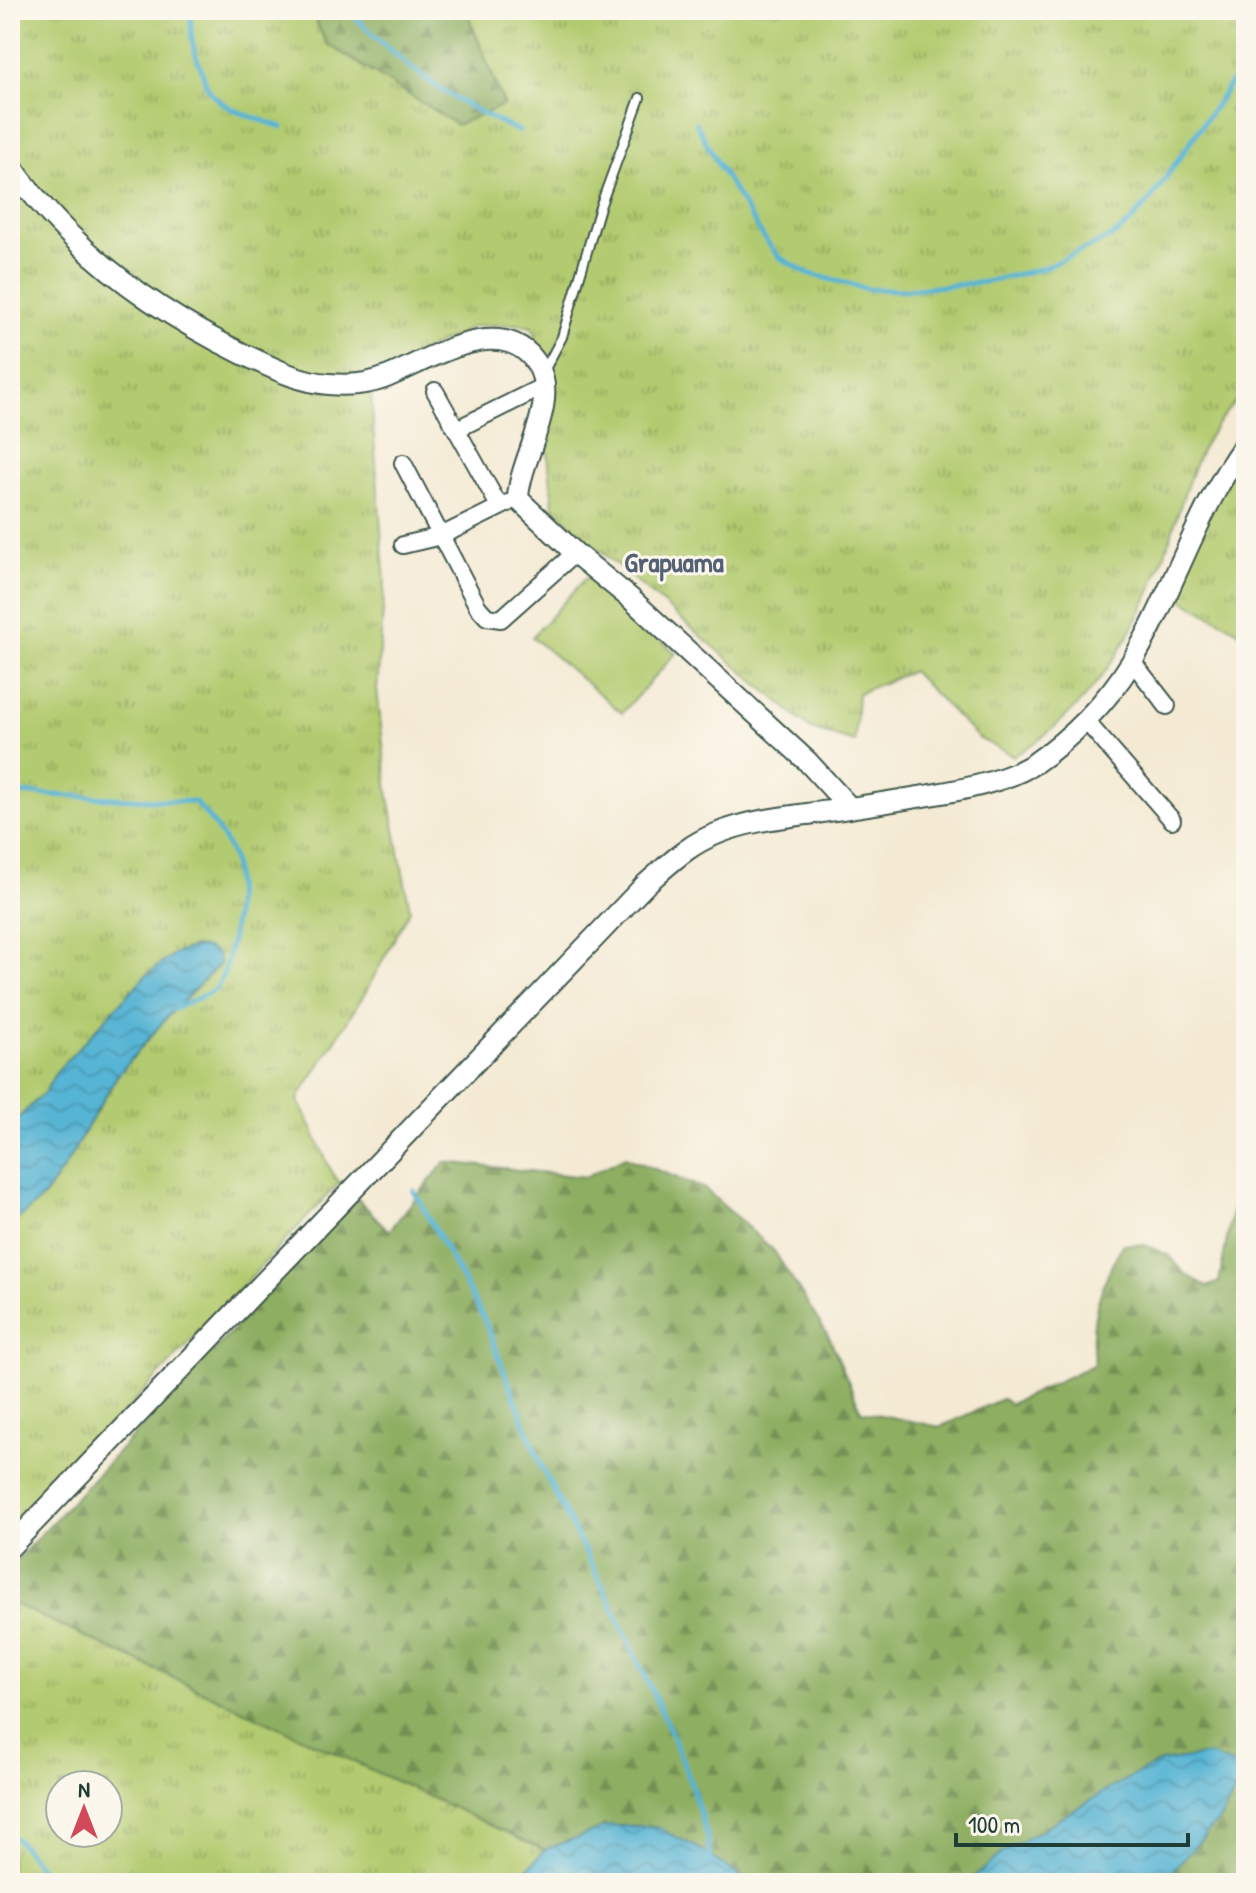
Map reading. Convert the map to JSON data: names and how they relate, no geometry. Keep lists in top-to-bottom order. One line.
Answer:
{"districts":["Grapuama"],"scale_bar":"100 m","north":"top"}
